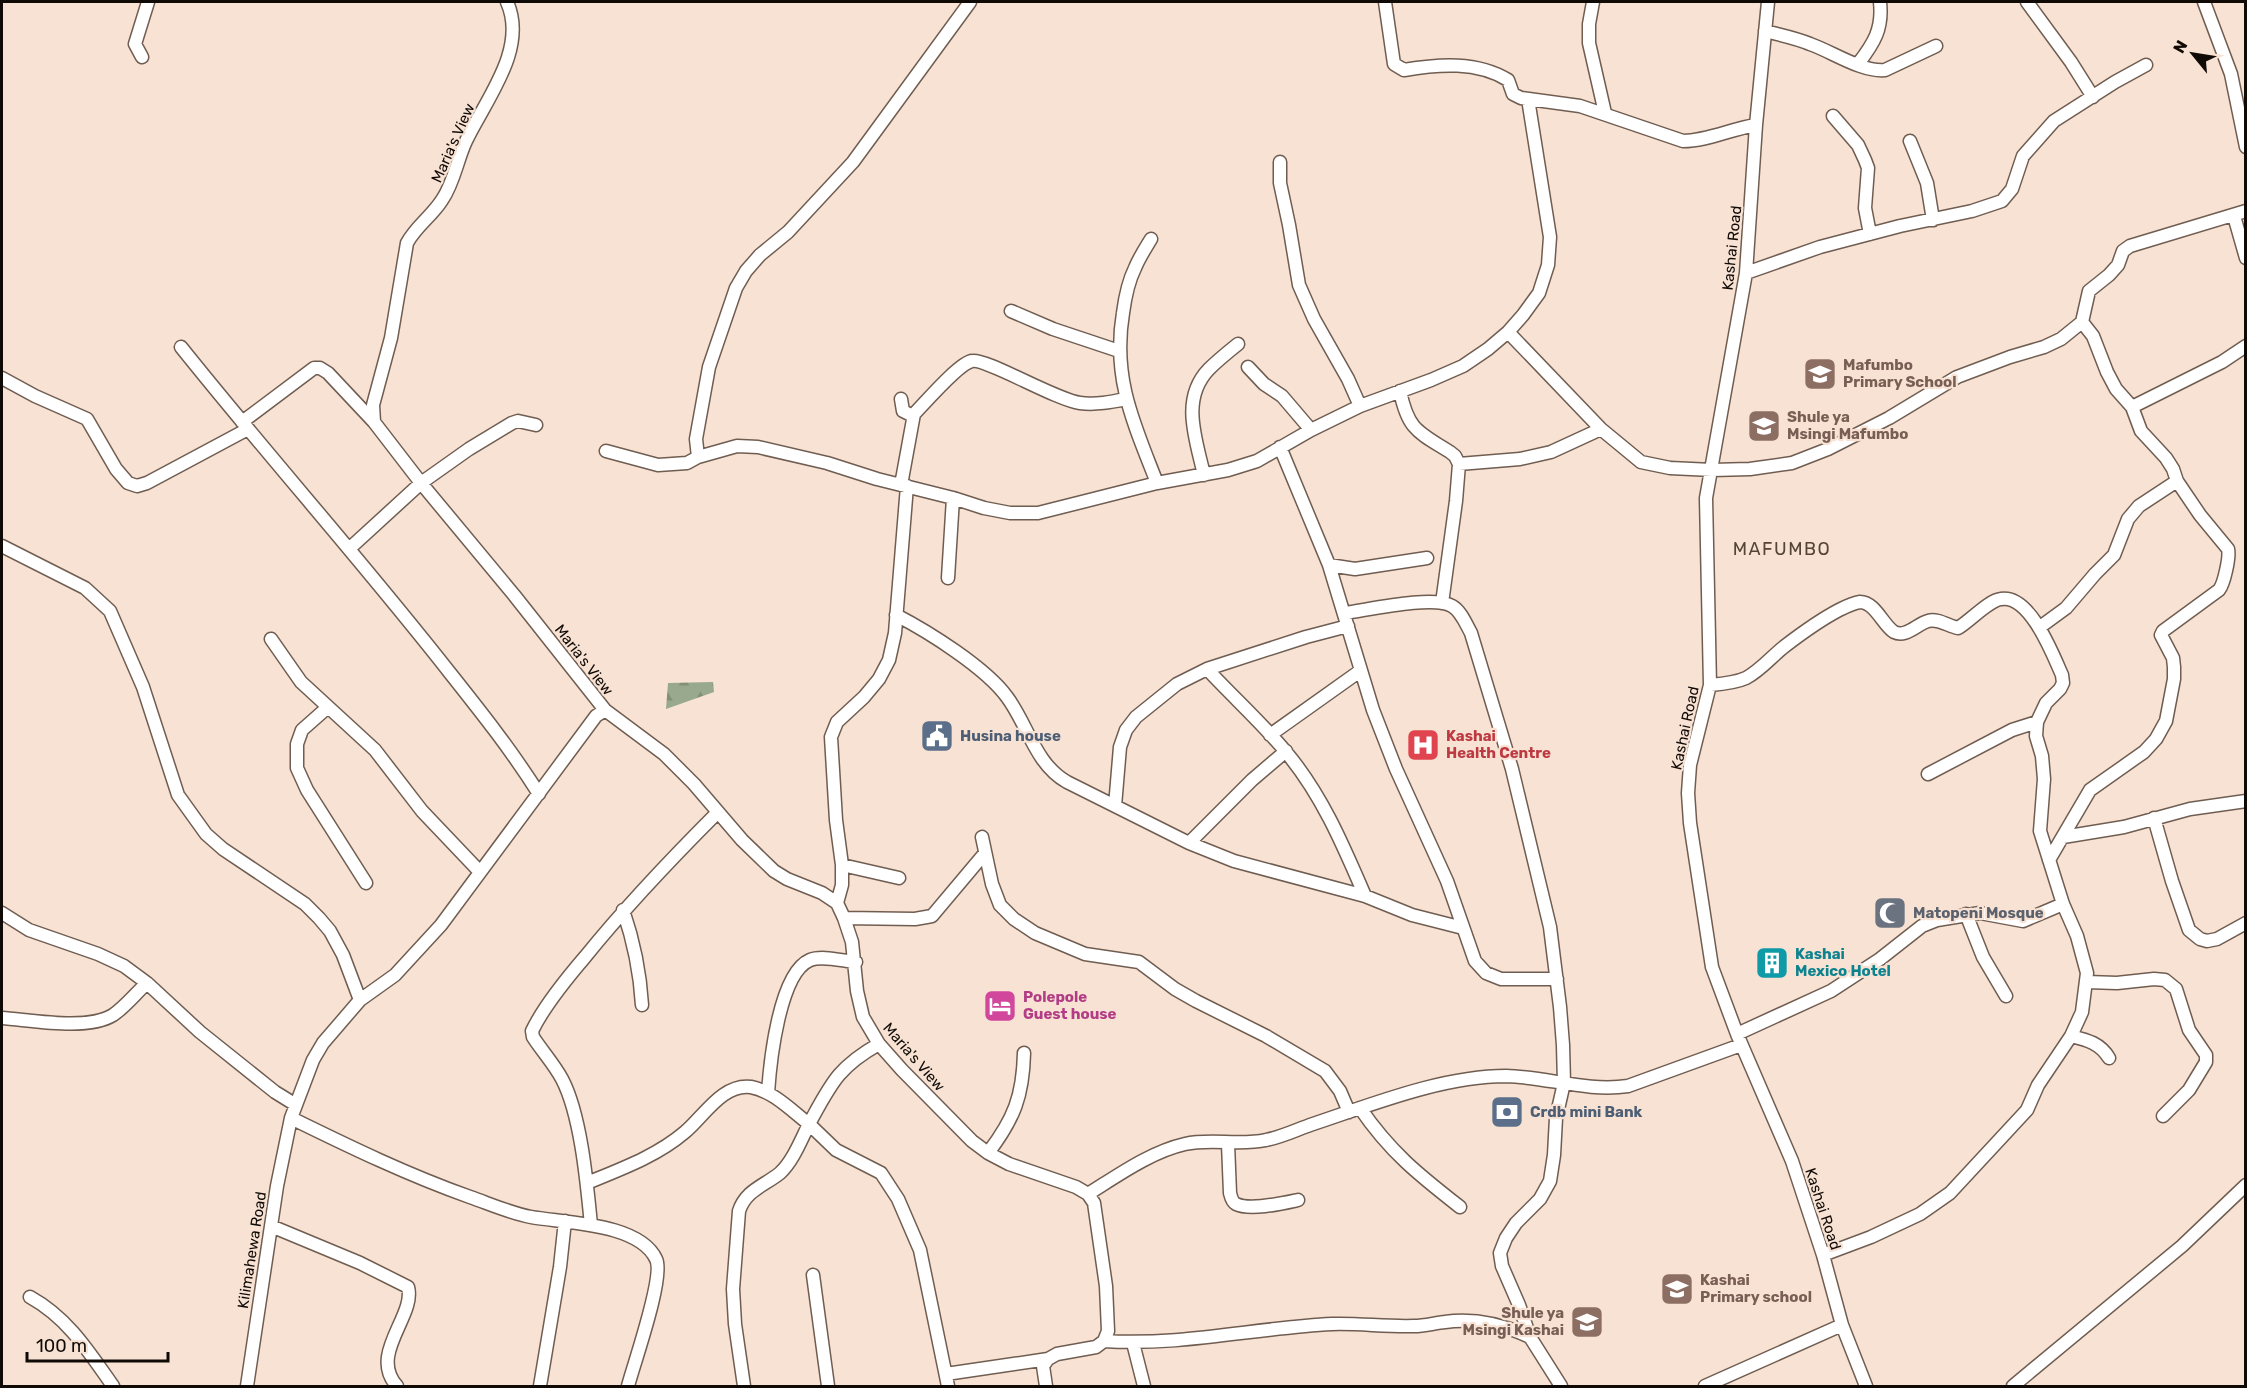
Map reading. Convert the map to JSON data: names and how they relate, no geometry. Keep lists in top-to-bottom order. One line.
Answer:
{"streets":{"street":["Maria's View","Kashai Road","Kilimahewa Road"]},"crossings":[["Maria's View","Kilimahewa Road"]],"districts":["MAFUMBO"],"places":{"school or university":["Mafumbo Primary School","Shule ya Msingi Mafumbo","Kashai Primary school","Shule ya Msingi Kashai"],"public building":["Husina house"],"hospital":["Kashai Health Centre"],"mosque":["Matopeni Mosque"],"building":["Kashai Mexico Hotel"],"hotel":["Polepole Guest house"],"bank":["Crdb mini Bank"]},"scale_bar":"100 m","north":"top left"}
